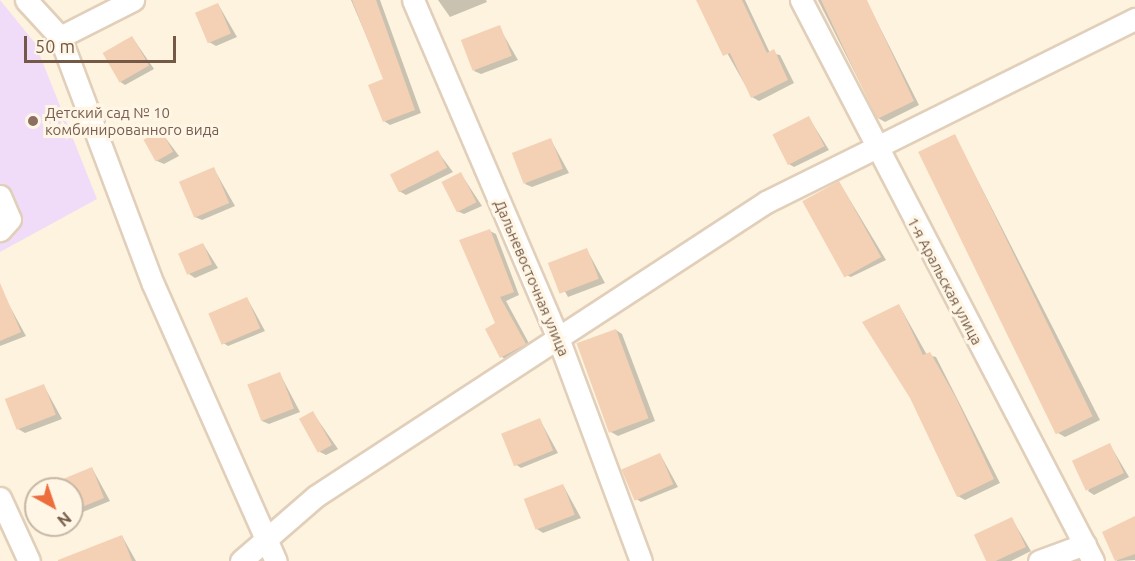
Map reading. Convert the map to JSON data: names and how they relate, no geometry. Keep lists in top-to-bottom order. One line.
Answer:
{"streets":{"street":["Дальневосточная улица","1-я Аральская улица"]},"places":["Детский сад № 10 комбинированного вида"],"scale_bar":"50 m","north":"bottom right"}
